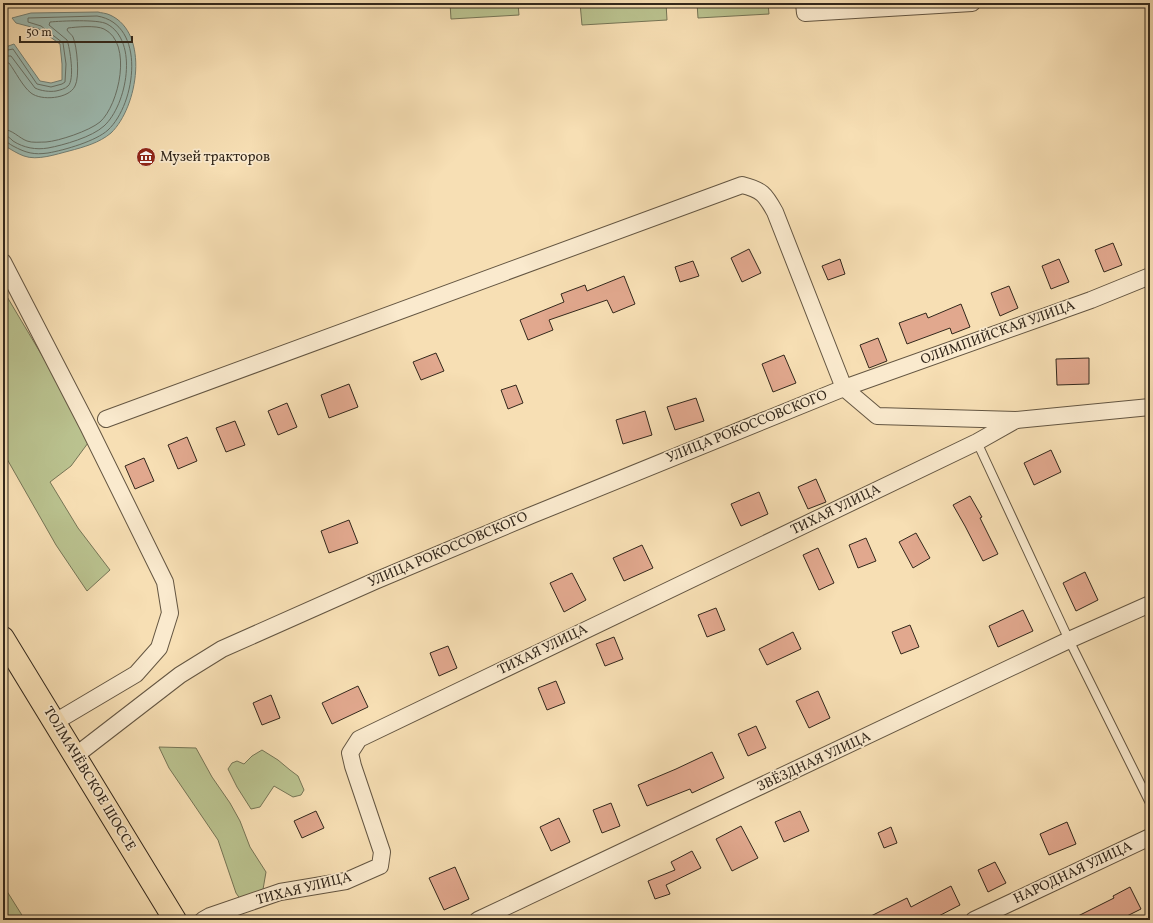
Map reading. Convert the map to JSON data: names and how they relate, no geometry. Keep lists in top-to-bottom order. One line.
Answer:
{"streets":{"main road":["ТОЛМАЧЁВСКОЕ ШОССЕ"],"street":["ОЛИМПИЙСКАЯ УЛИЦА","УЛИЦА РОКОССОВСКОГО","ТИХАЯ УЛИЦА","ЗВЁЗДНАЯ УЛИЦА","НАРОДНАЯ УЛИЦА"]},"crossings":[["ОЛИМПИЙСКАЯ УЛИЦА","УЛИЦА РОКОССОВСКОГО"],["УЛИЦА РОКОССОВСКОГО","ТОЛМАЧЁВСКОЕ ШОССЕ"]],"places":{"museum":["Музей тракторов"]},"scale_bar":"50 m"}
